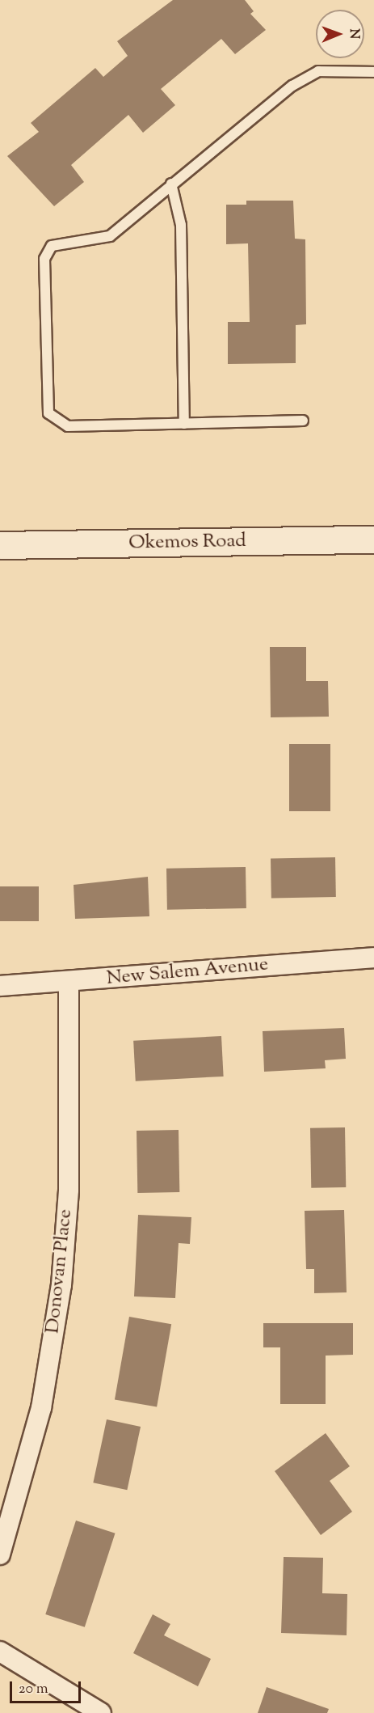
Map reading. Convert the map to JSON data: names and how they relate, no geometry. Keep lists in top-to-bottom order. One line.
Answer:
{"streets":{"main road":["Okemos Road"],"street":["New Salem Avenue","Donovan Place"]},"crossings":[["New Salem Avenue","Donovan Place"]],"scale_bar":"20 m","north":"right"}
